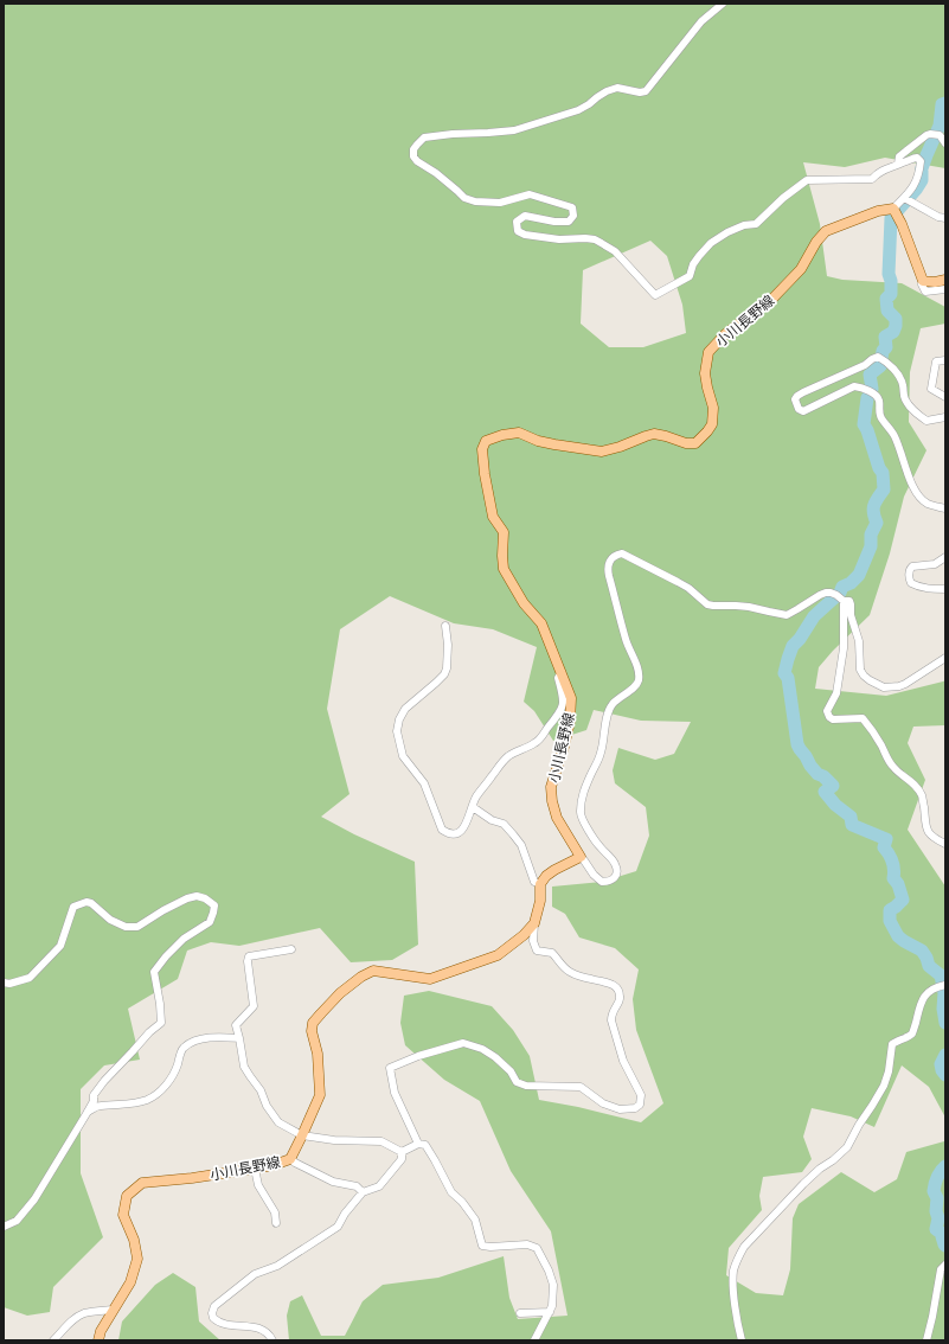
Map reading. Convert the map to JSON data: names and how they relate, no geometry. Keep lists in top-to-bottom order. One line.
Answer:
{"streets":{"main road":["小川長野線"]}}
